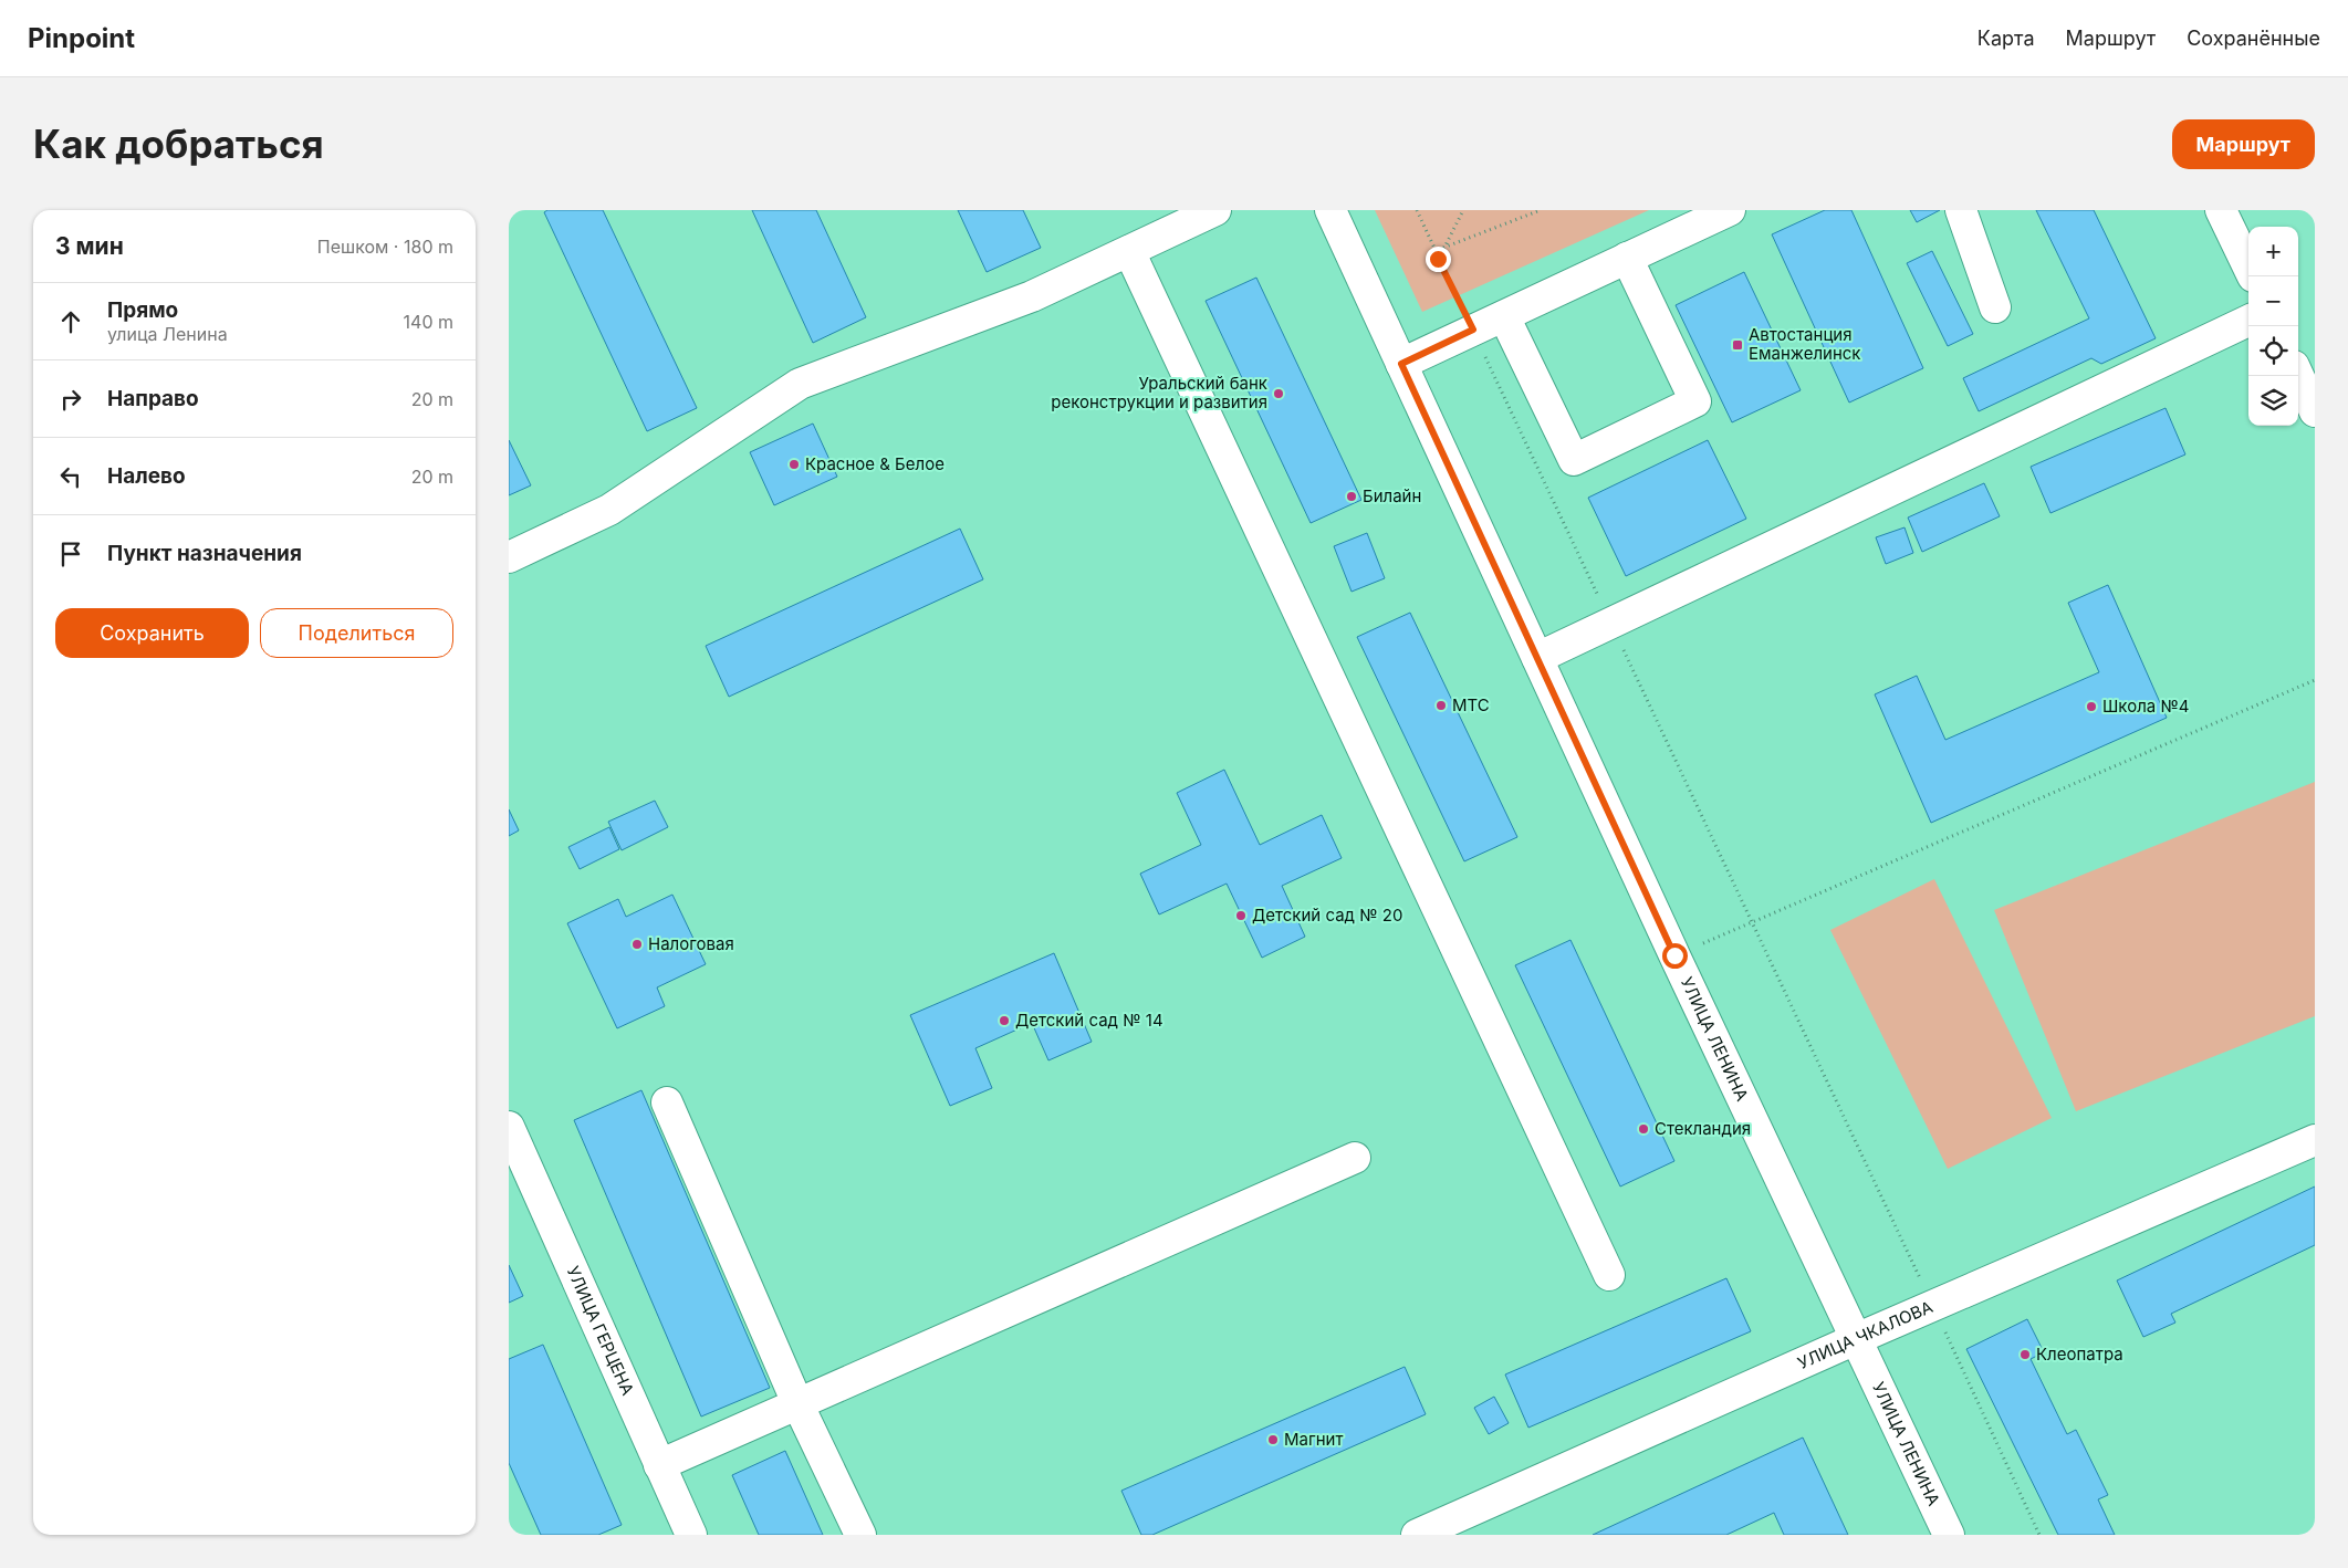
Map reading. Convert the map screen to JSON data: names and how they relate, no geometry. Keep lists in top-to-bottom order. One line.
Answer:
{"streets":{"street":["УЛИЦА ЛЕНИНА","УЛИЦА ГЕРЦЕНА","УЛИЦА ЧКАЛОВА"]},"crossings":[["УЛИЦА ЛЕНИНА","УЛИЦА ЧКАЛОВА"]],"places":{"transit":["Автостанция Еманжелинск"],"other":["Уральский банк реконструкции и развития","Красное & Белое","Билайн","МТС","Школа №4","Детский сад № 20","Налоговая","Детский сад № 14","Стекландия","Клеопатра","Магнит"]},"page":{"header":"Pinpoint","nav":["Карта","Маршрут","Сохранённые"],"buttons":["Маршрут",["Сохранить","Поделиться"]],"title":"Как добраться","heading":["3 мин","Пешком · 180 m"],"map_buttons":["+","−"],"list":[["Прямо","улица Ленина","140 m"],["Направо","20 m"],["Налево","20 m"],"Пункт назначения"]}}
